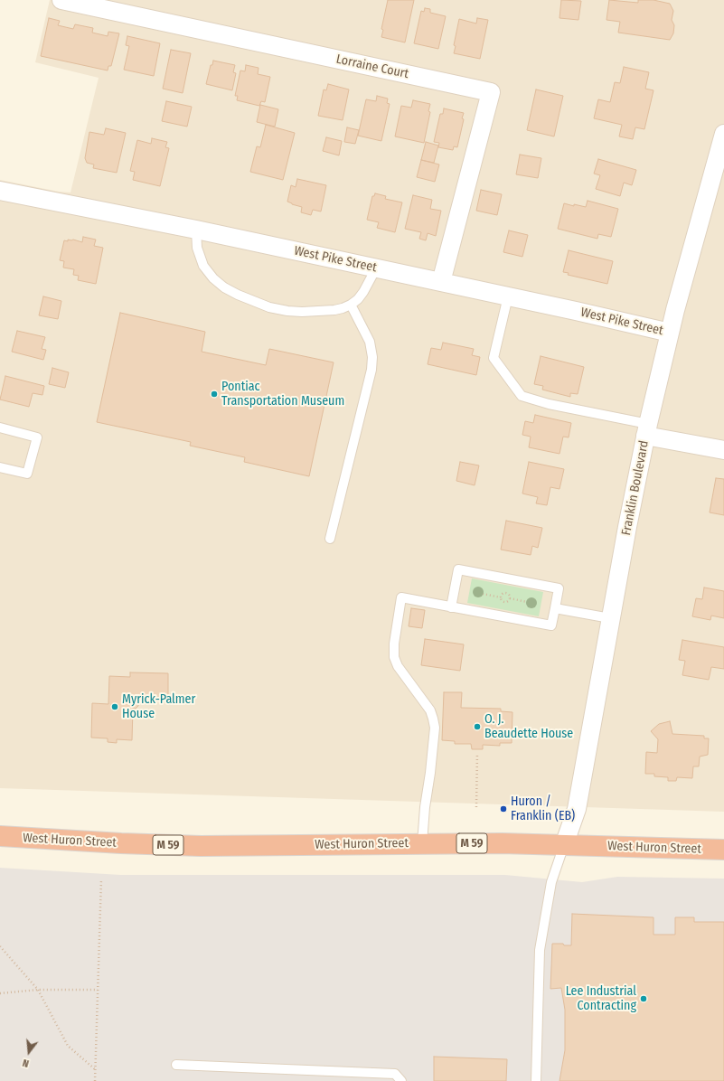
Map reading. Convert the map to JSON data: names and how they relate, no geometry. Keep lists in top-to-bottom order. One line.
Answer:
{"streets":{"highway":["West Huron Street","M 59"],"street":["Lorraine Court","West Pike Street","Franklin Boulevard"]},"crossings":[["Lorraine Court","West Pike Street"],["West Pike Street","Franklin Boulevard"],["Franklin Boulevard","West Huron Street"]],"places":["Pontiac Transportation Museum","Myrick-Palmer House","O. J. Beaudette House","Huron / Franklin (EB)","Lee Industrial Contracting"],"north":"bottom"}
